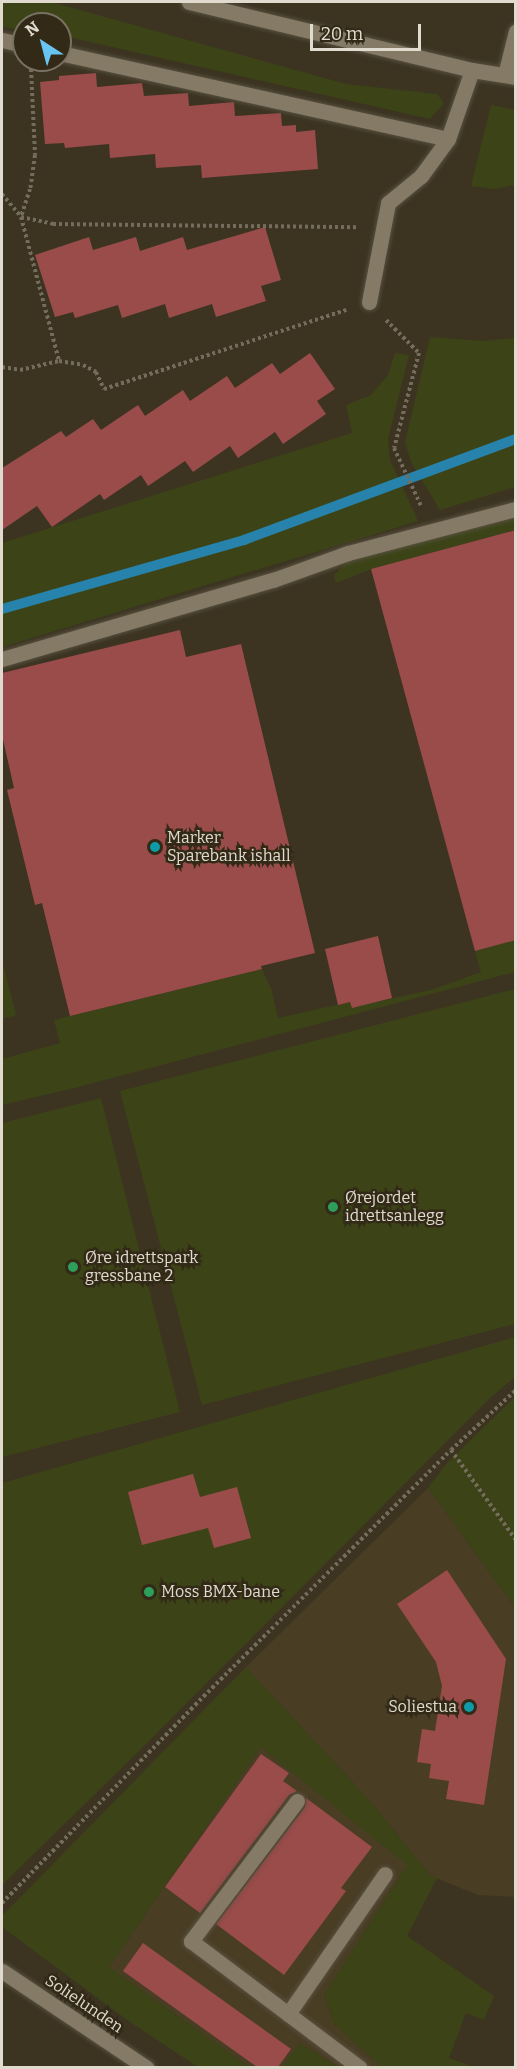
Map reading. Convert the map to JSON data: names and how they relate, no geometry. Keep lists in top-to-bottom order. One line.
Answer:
{"streets":{"street":["Solielunden"]},"places":["Marker Sparebank ishall","Ørejordet idrettsanlegg","Øre idrettspark gressbane 2","Moss BMX-bane","Soliestua"],"scale_bar":"20 m","north":"top left"}
